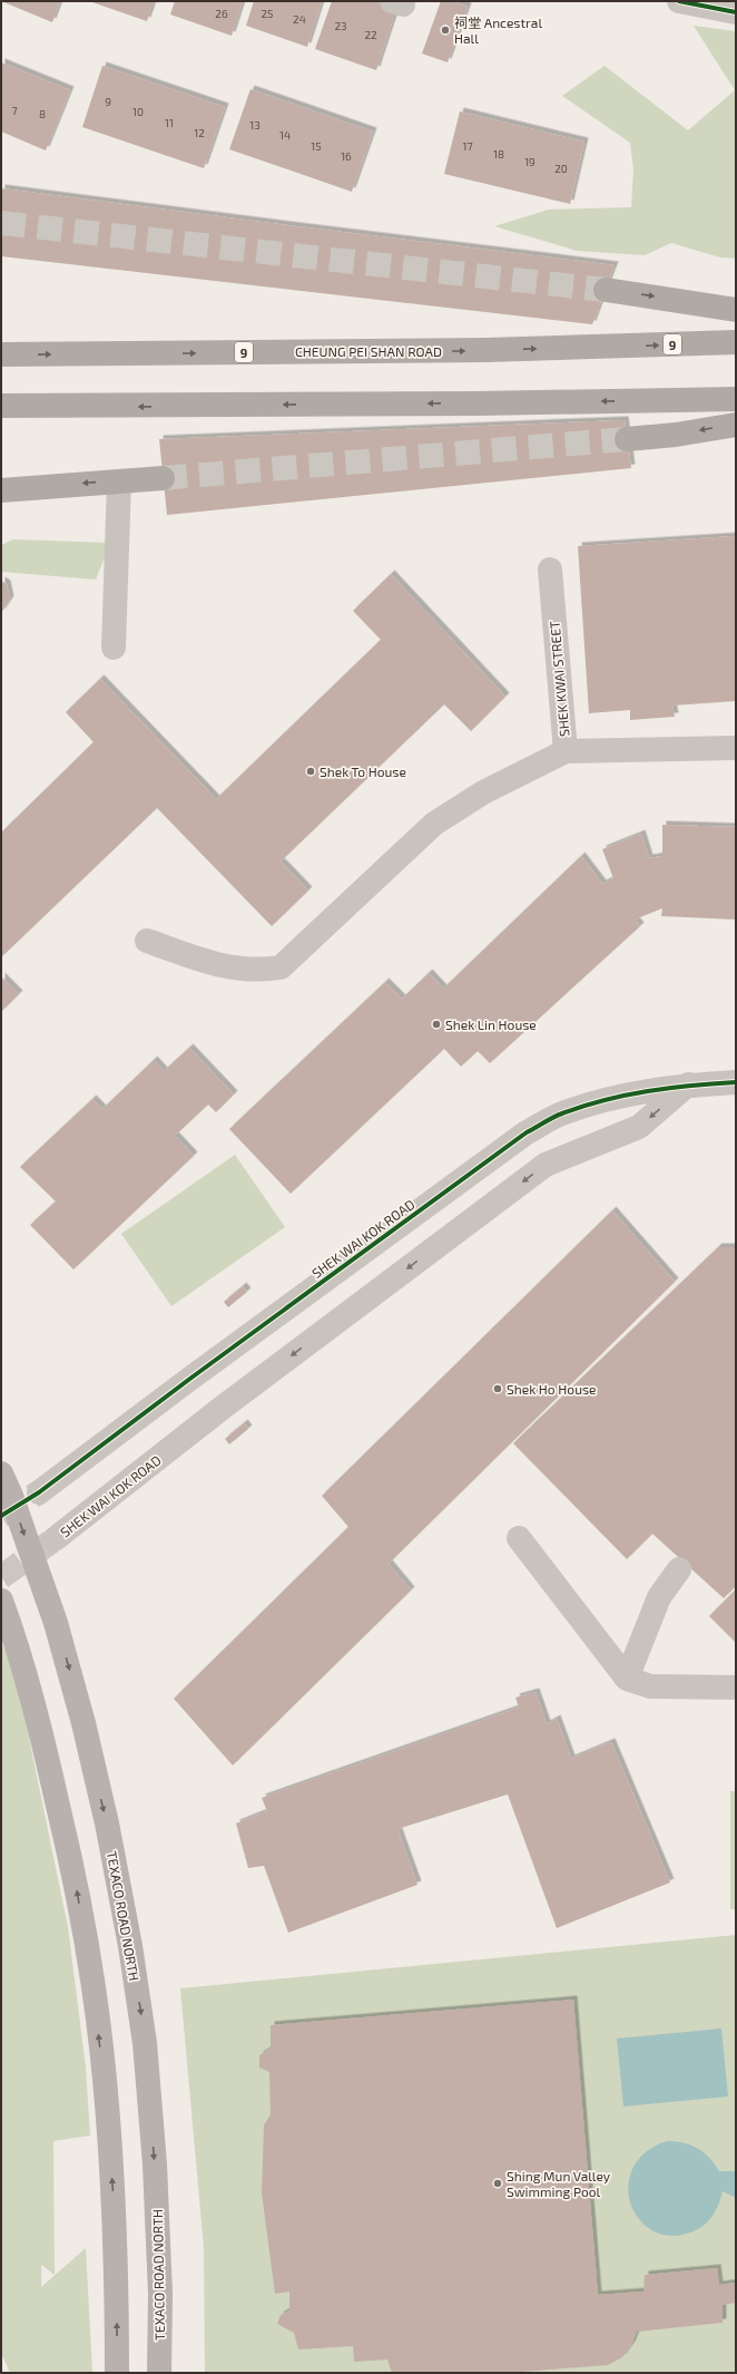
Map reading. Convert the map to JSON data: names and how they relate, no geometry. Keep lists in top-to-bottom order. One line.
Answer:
{"streets":{"highway":["9","CHEUNG PEI SHAN ROAD"],"main road":["TEXACO ROAD NORTH"],"street":["SHEK KWAI STREET","SHEK WAI KOK ROAD"]},"places":["祠堂 Ancestral Hall","Shek To House","Shek Lin House","Shek Ho House","Shing Mun Valley Swimming Pool"],"house_numbers":["26","25","24","23","22","9","7","10","8","11","13","12","14","15","17","18","16","19","20"]}
